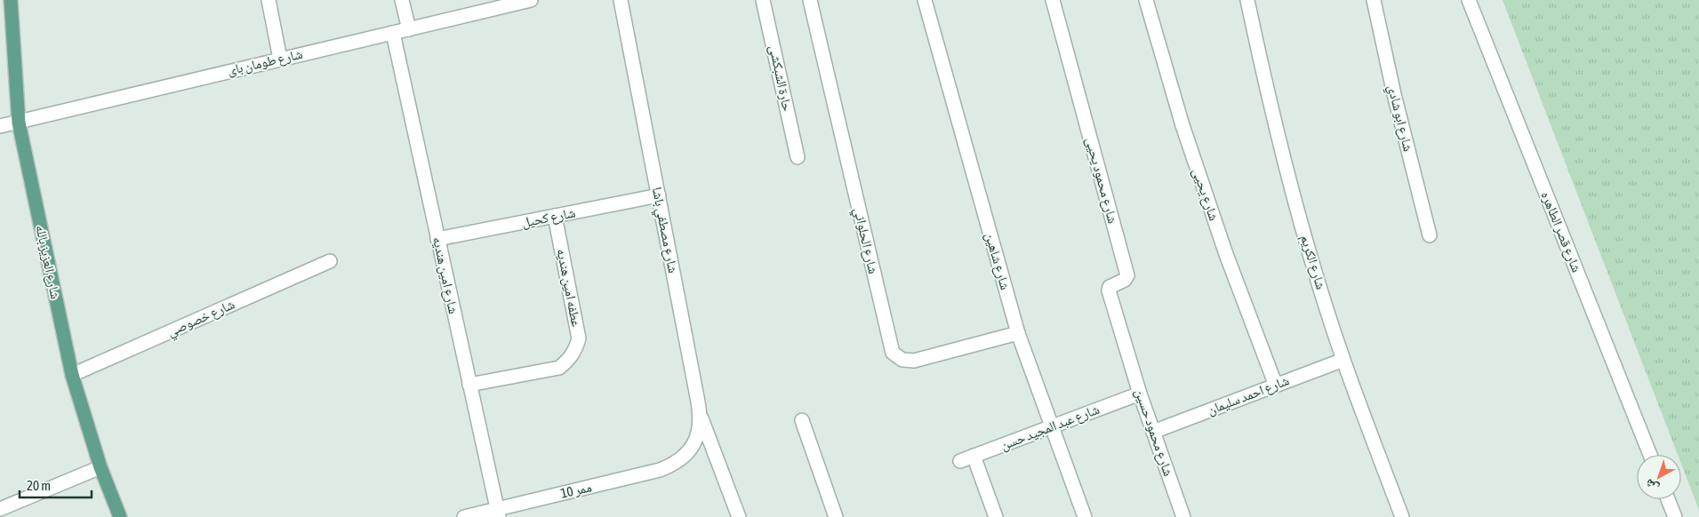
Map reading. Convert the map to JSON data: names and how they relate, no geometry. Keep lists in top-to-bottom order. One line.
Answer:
{"streets":{"main road":["شارع العزيز بالله"],"street":["شارع طومان باى","حارة الشبكشى","شارع ابو شادي","شارع محمود يحيى","شارع يحيى","شارع كحيل","شارع مصطفي باشا","شارع قصر الطاهره","شارع الحلواني","شارع شاهين","شارع الكريم","شارع امين هنديه","عطفه امين هنديه","شارع خصوصي","شارع احمد سليمان","شارع عبد المجيد حسن","شارع محمود حسين","ممر 10"]},"crossings":[["شارع طومان باى","شارع العزيز بالله"],["شارع طومان باى","شارع امين هنديه"],["شارع محمود يحيى","شارع محمود حسين"],["شارع يحيى","شارع احمد سليمان"],["شارع كحيل","شارع مصطفي باشا"],["شارع كحيل","شارع امين هنديه"],["شارع كحيل","عطفه امين هنديه"],["شارع مصطفي باشا","ممر 10"],["شارع الحلواني","شارع شاهين"],["شارع شاهين","شارع عبد المجيد حسن"],["شارع العزيز بالله","شارع خصوصي"],["شارع الكريم","شارع احمد سليمان"],["شارع امين هنديه","عطفه امين هنديه"],["شارع امين هنديه","ممر 10"],["شارع احمد سليمان","شارع محمود حسين"],["شارع عبد المجيد حسن","شارع محمود حسين"]],"scale_bar":"20 m","north":"bottom left"}
